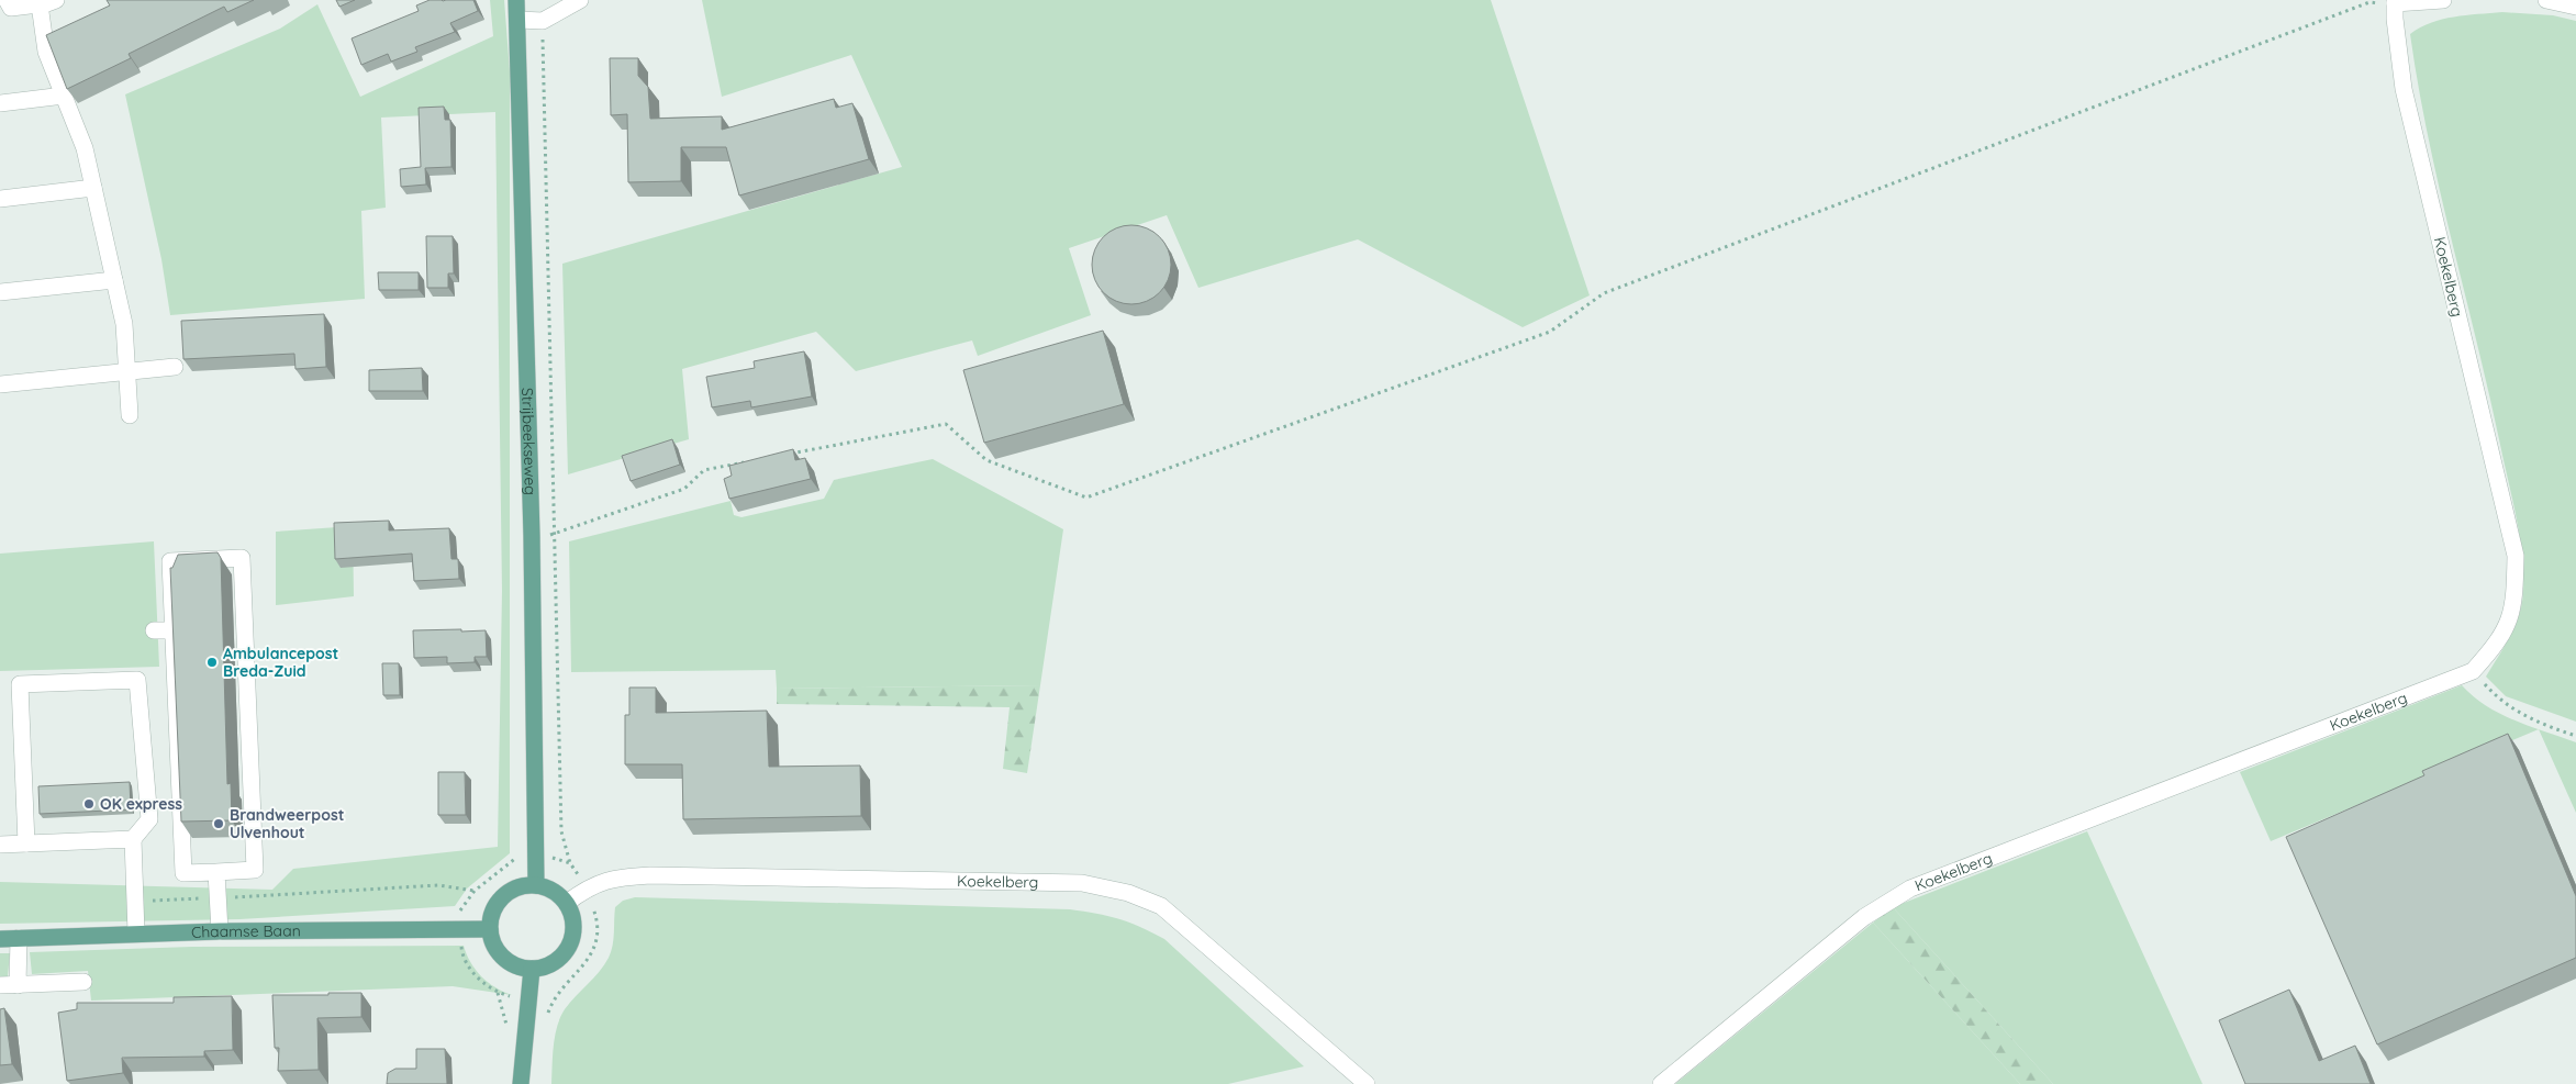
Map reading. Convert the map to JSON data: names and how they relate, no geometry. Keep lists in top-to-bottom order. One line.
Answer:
{"streets":{"main road":["Strijbeekseweg","Chaamse Baan"],"street":["Koekelberg"]},"crossings":[["Koekelberg","Strijbeekseweg"],["Koekelberg","Chaamse Baan"],["Strijbeekseweg","Chaamse Baan"]],"places":["Ambulancepost Breda-Zuid","OK express","Brandweerpost Ulvenhout"]}
